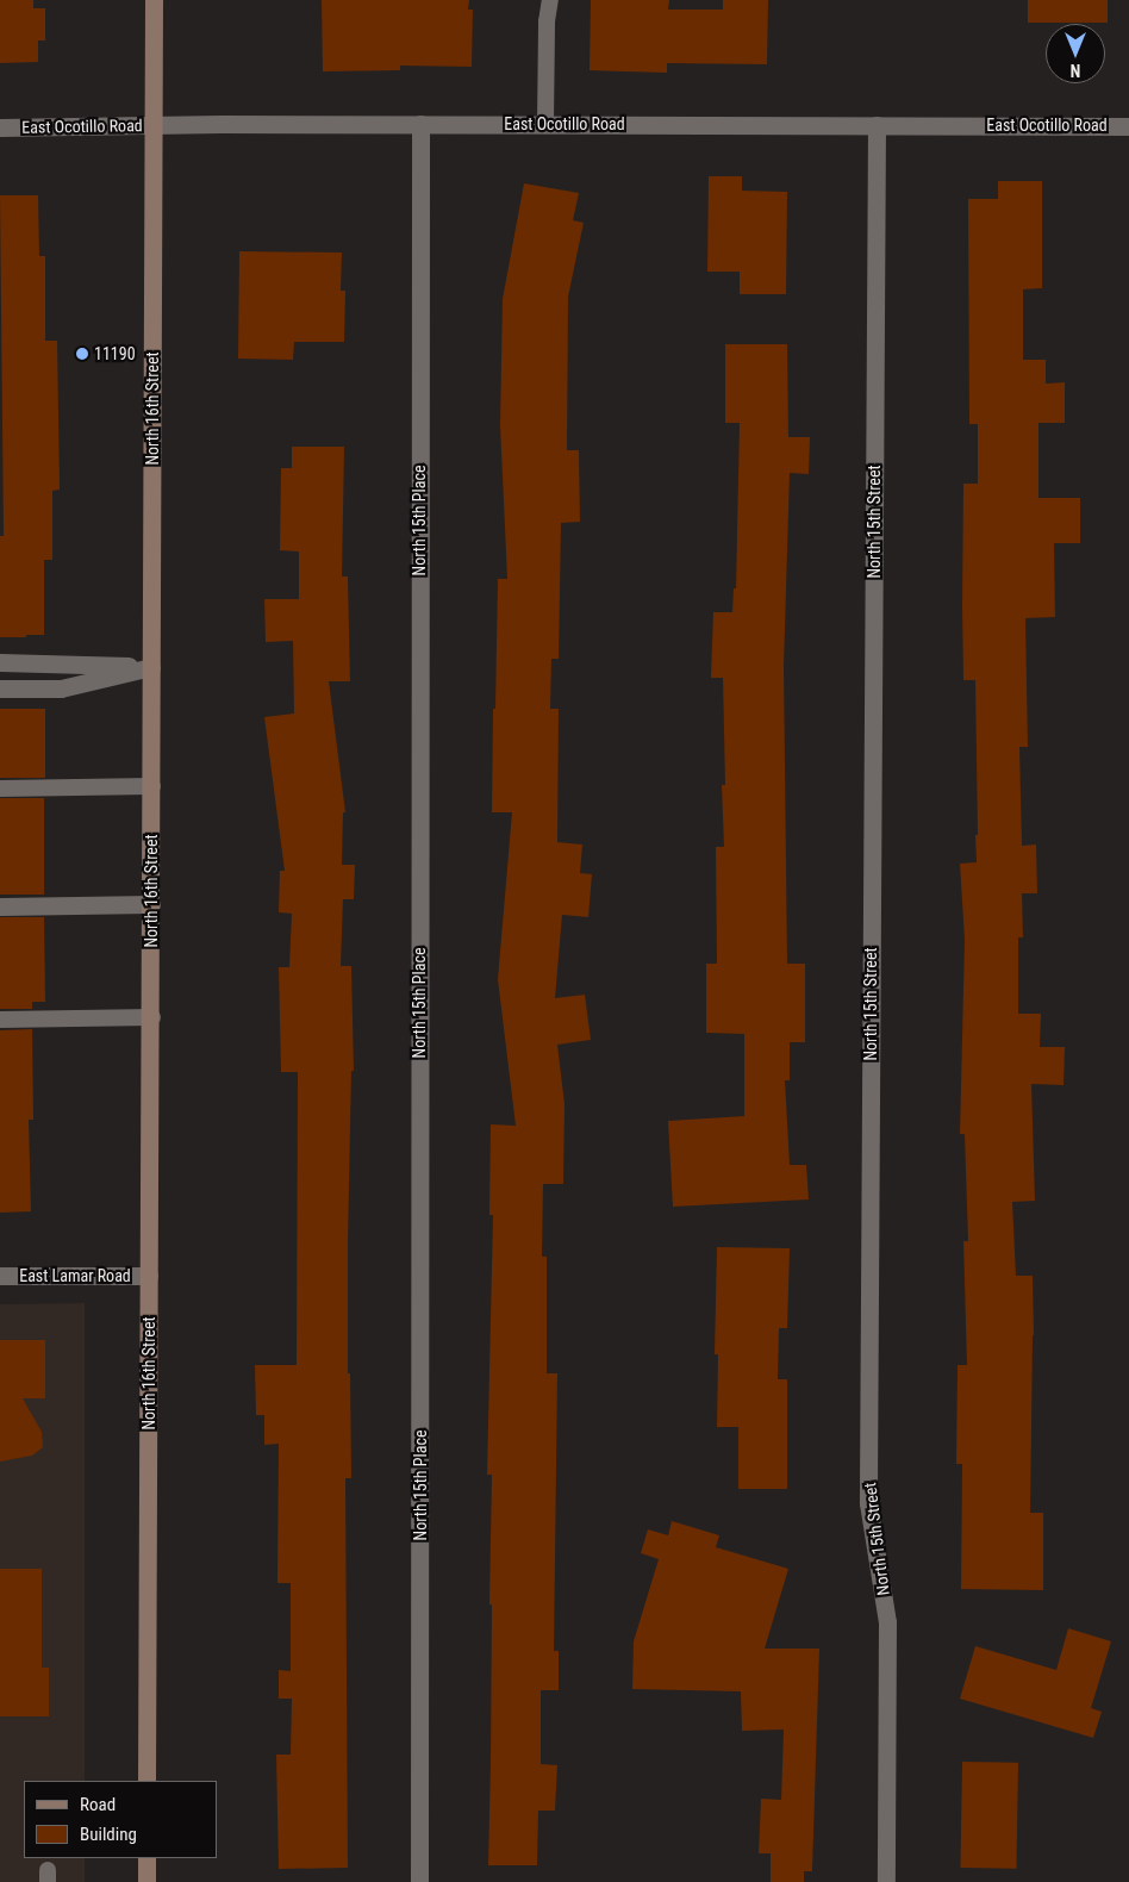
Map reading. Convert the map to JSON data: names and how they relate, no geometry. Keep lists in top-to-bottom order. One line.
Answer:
{"streets":{"main road":["North 16th Street"],"street":["East Ocotillo Road","North 15th Place","North 15th Street","East Lamar Road"]},"crossings":[["East Ocotillo Road","North 16th Street"],["East Ocotillo Road","North 15th Place"],["East Ocotillo Road","North 15th Street"],["North 16th Street","East Lamar Road"]],"places":["11190"],"legend":["Road","Building"],"north":"bottom"}
